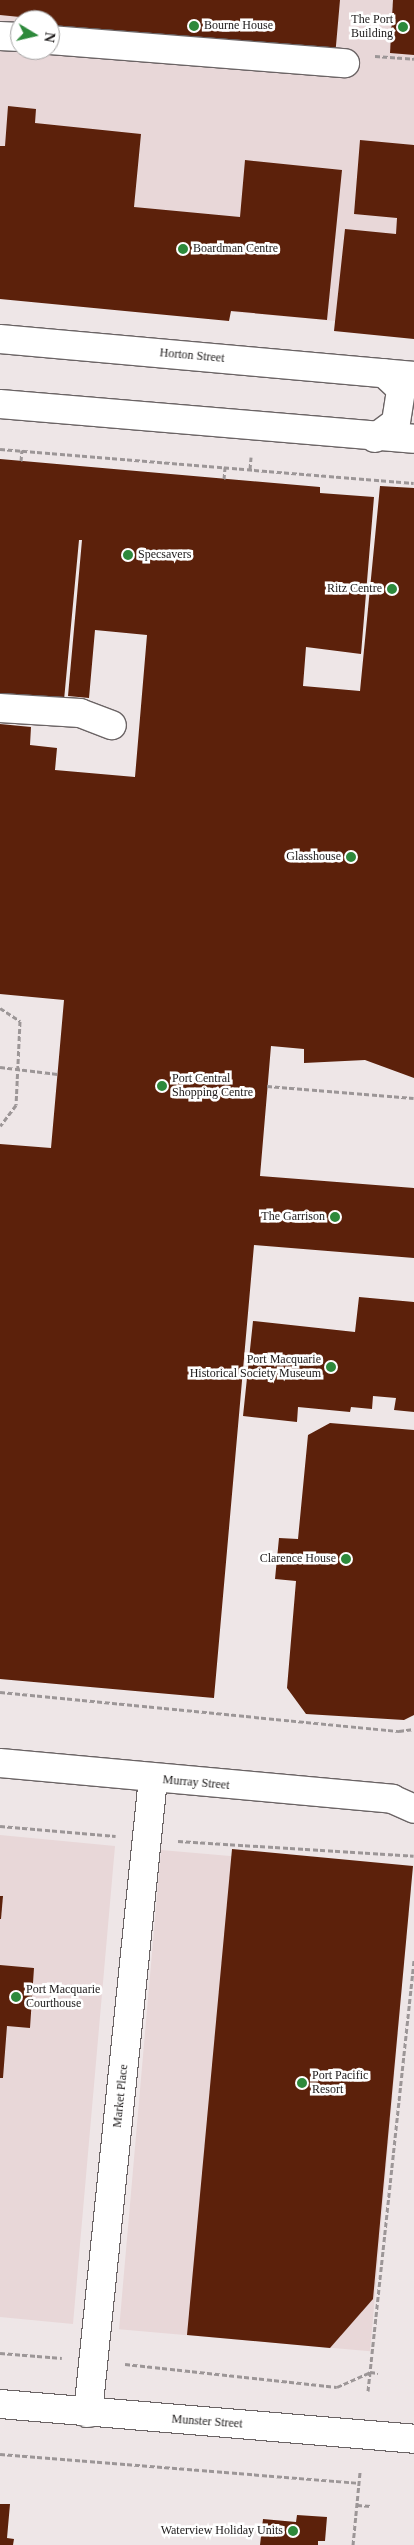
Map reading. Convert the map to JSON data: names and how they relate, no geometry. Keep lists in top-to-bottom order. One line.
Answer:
{"streets":{"street":["Horton Street","Murray Street","Market Place","Munster Street"]},"crossings":[["Murray Street","Market Place"],["Market Place","Munster Street"]],"places":["Bourne House","The Port Building","Boardman Centre","Specsavers","Ritz Centre","Glasshouse","Port Central Shopping Centre","The Garrison","Port Macquarie Historical Society Museum","Clarence House","Port Macquarie Courthouse","Port Pacific Resort","Waterview Holiday Units"],"north":"right"}
